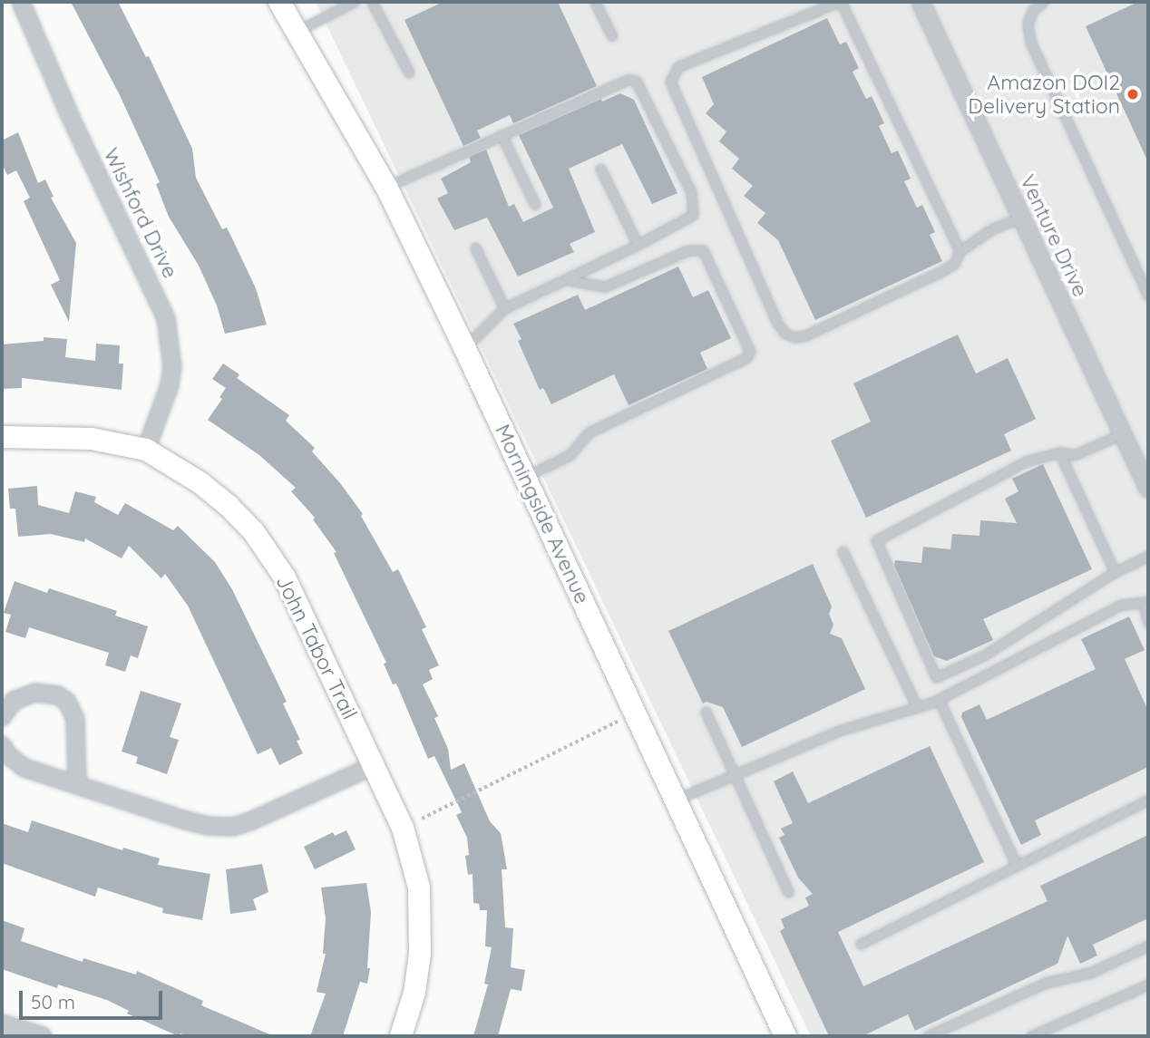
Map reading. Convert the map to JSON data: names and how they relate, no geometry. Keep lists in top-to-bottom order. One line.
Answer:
{"streets":{"main road":["Morningside Avenue","John Tabor Trail"],"street":["Wishford Drive","Venture Drive"]},"crossings":[["Wishford Drive","John Tabor Trail"]],"places":["Amazon DOI2 Delivery Station"],"scale_bar":"50 m"}
